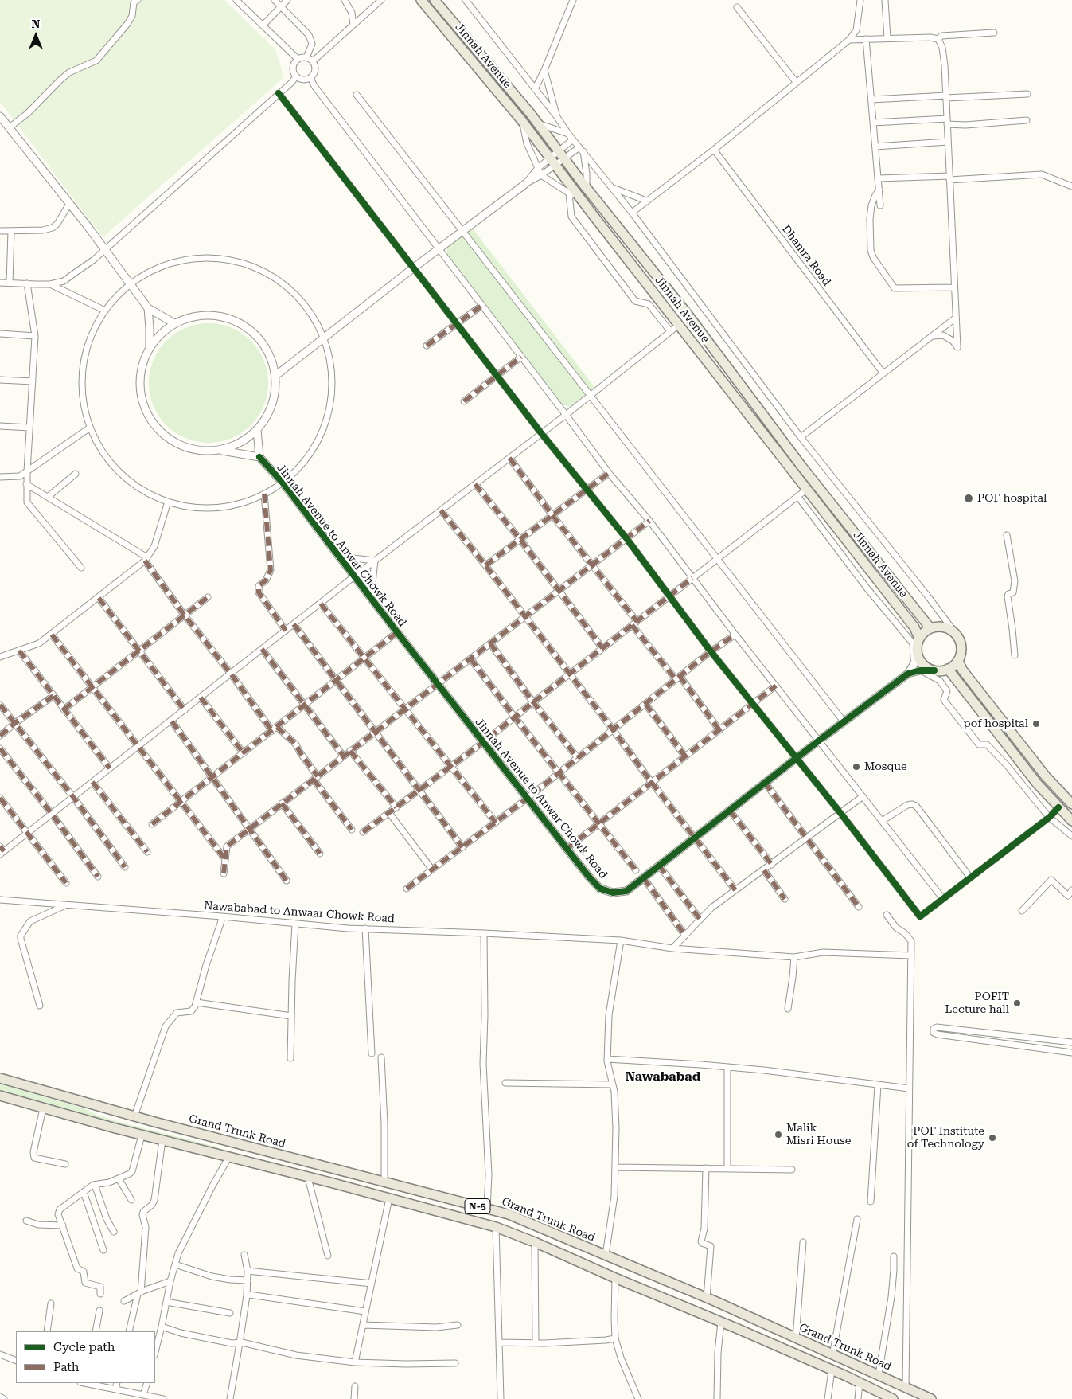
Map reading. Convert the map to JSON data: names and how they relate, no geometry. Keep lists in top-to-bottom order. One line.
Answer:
{"streets":{"highway":["Grand Trunk Road","N-5"],"main road":["Jinnah Avenue"],"street":["Dhamra Road","Jinnah Avenue to Anwar Chowk Road","Nawababad to Anwaar Chowk Road"]},"districts":["Nawababad"],"places":["POF hospital","pof hospital","Mosque","POFIT Lecture hall","Malik Misri House","POF Institute of Technology"],"legend":["Cycle path","Path"],"north":"top"}
